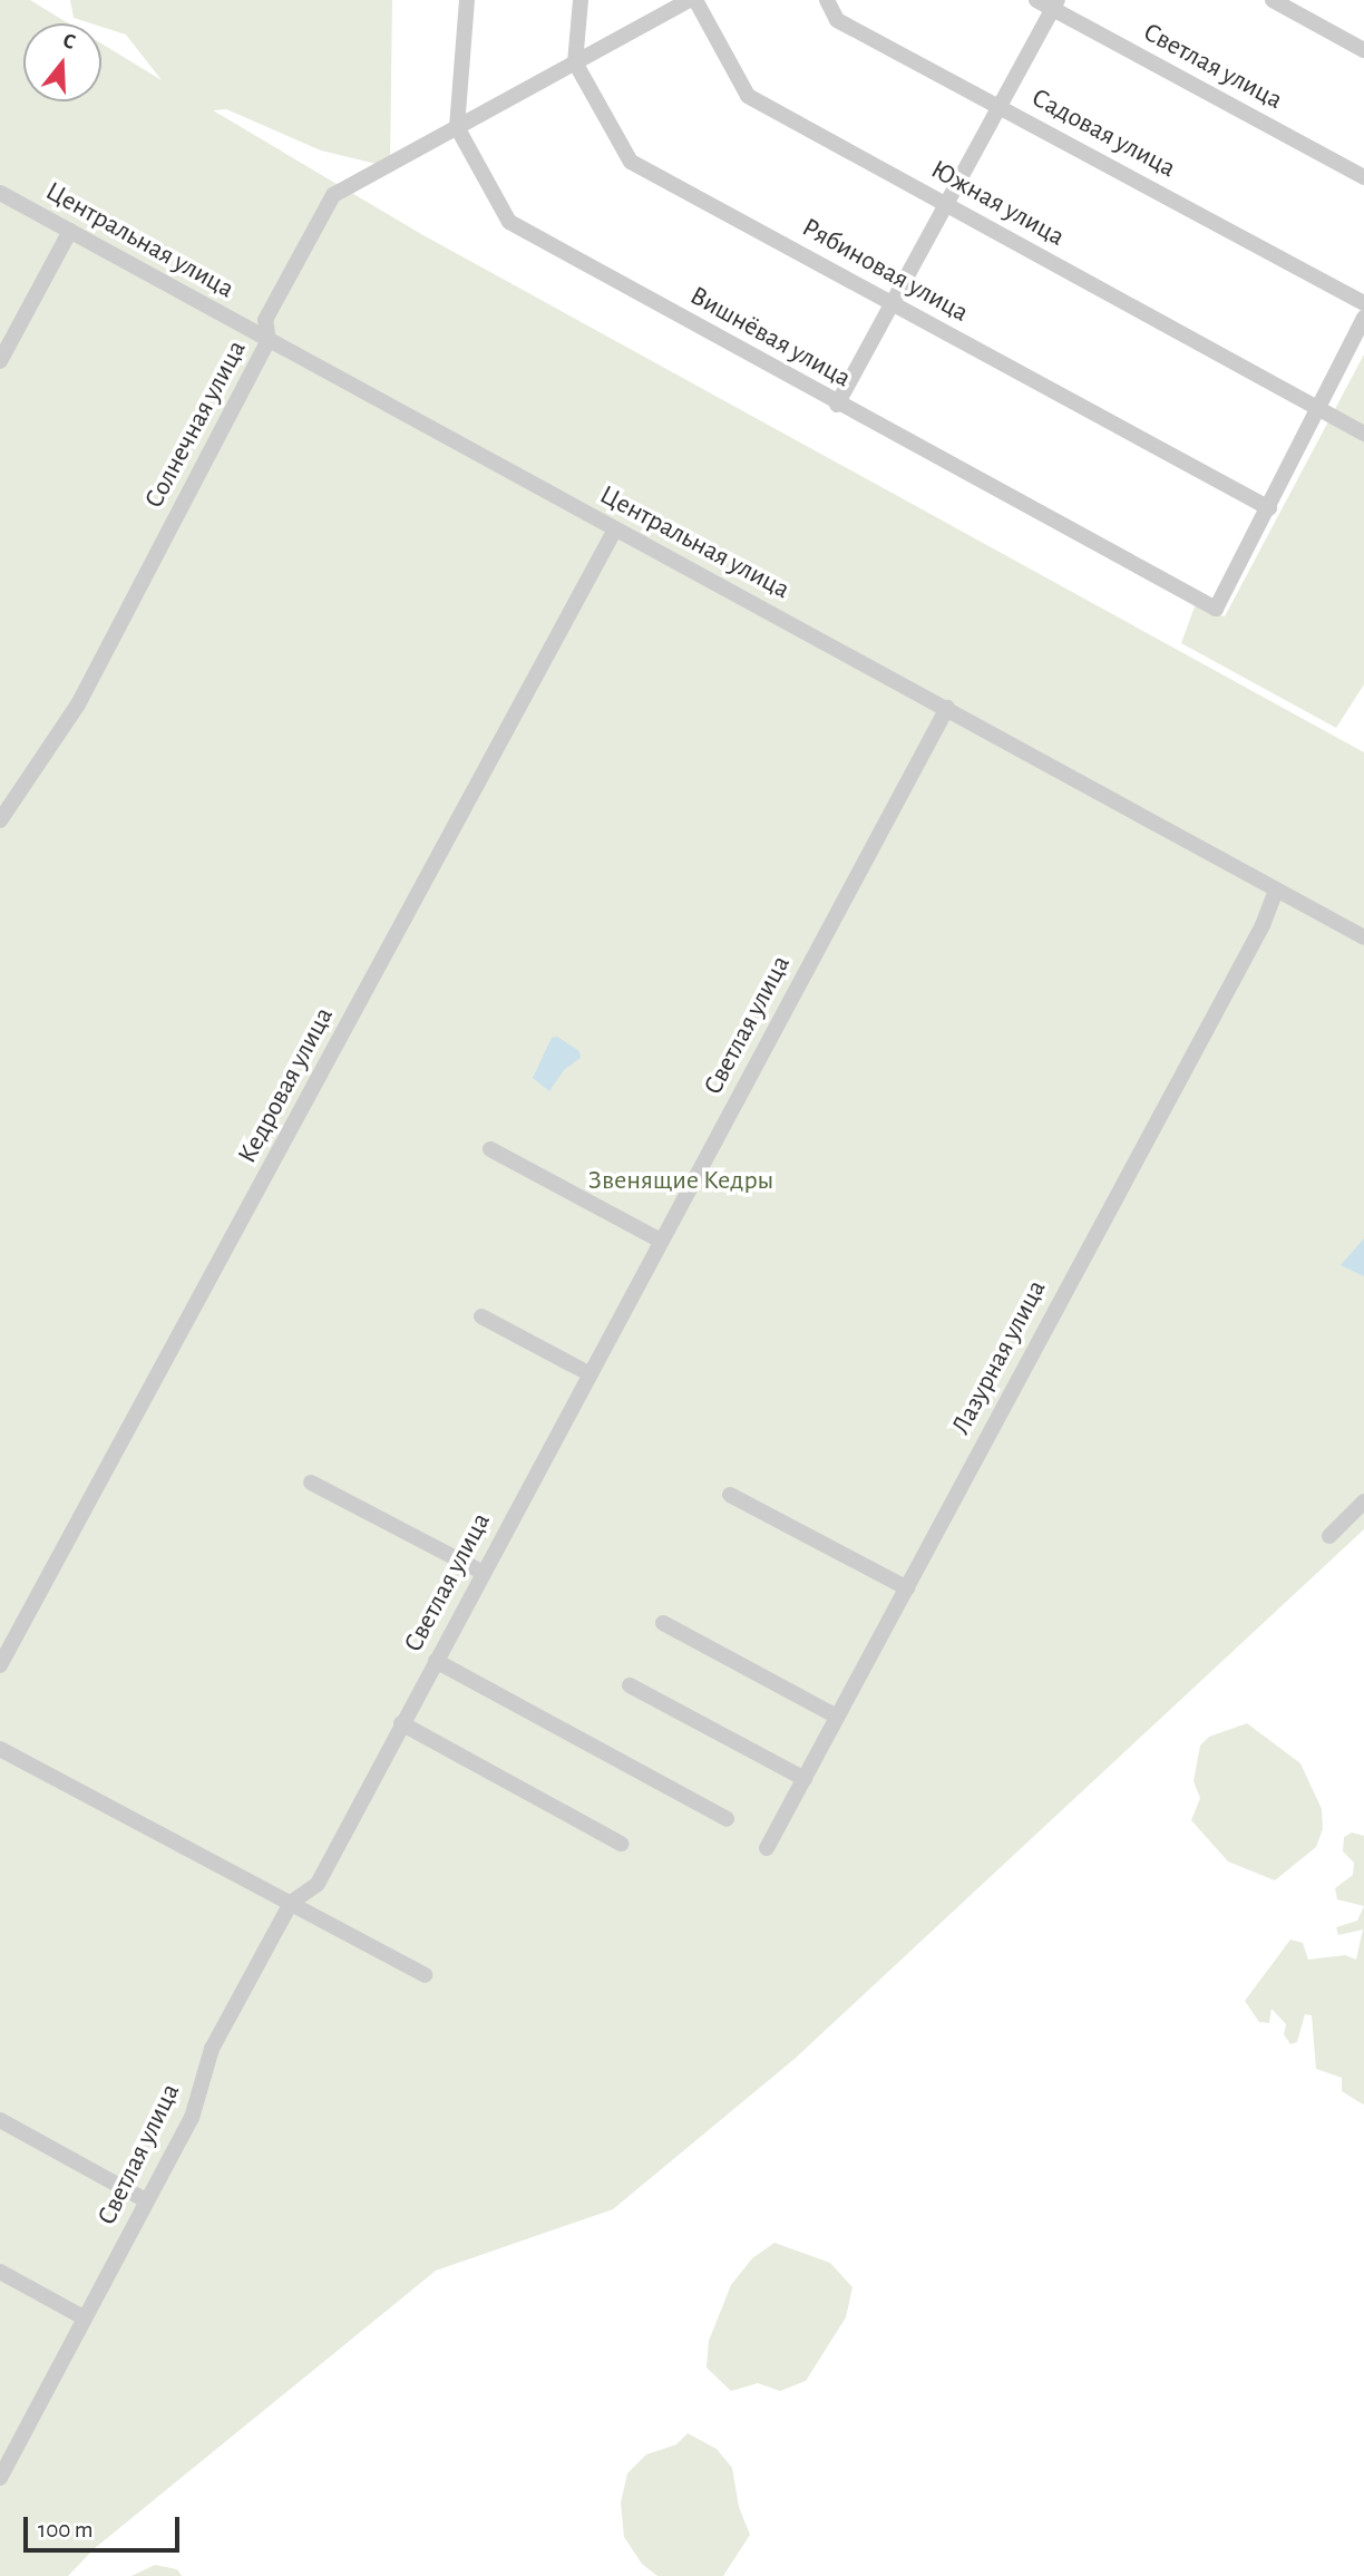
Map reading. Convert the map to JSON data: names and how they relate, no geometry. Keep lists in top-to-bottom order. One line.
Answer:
{"streets":{"street":["Светлая улица","Садовая улица","Южная улица","Центральная улица","Рябиновая улица","Вишнёвая улица","Солнечная улица","Кедровая улица","Лазурная улица"]},"crossings":[["Светлая улица","Центральная улица"],["Центральная улица","Солнечная улица"],["Центральная улица","Кедровая улица"],["Центральная улица","Лазурная улица"],["Рябиновая улица","Вишнёвая улица"],["Рябиновая улица","Солнечная улица"],["Вишнёвая улица","Солнечная улица"]],"parks":["Звенящие Кедры"],"scale_bar":"100 m","north":"top"}
